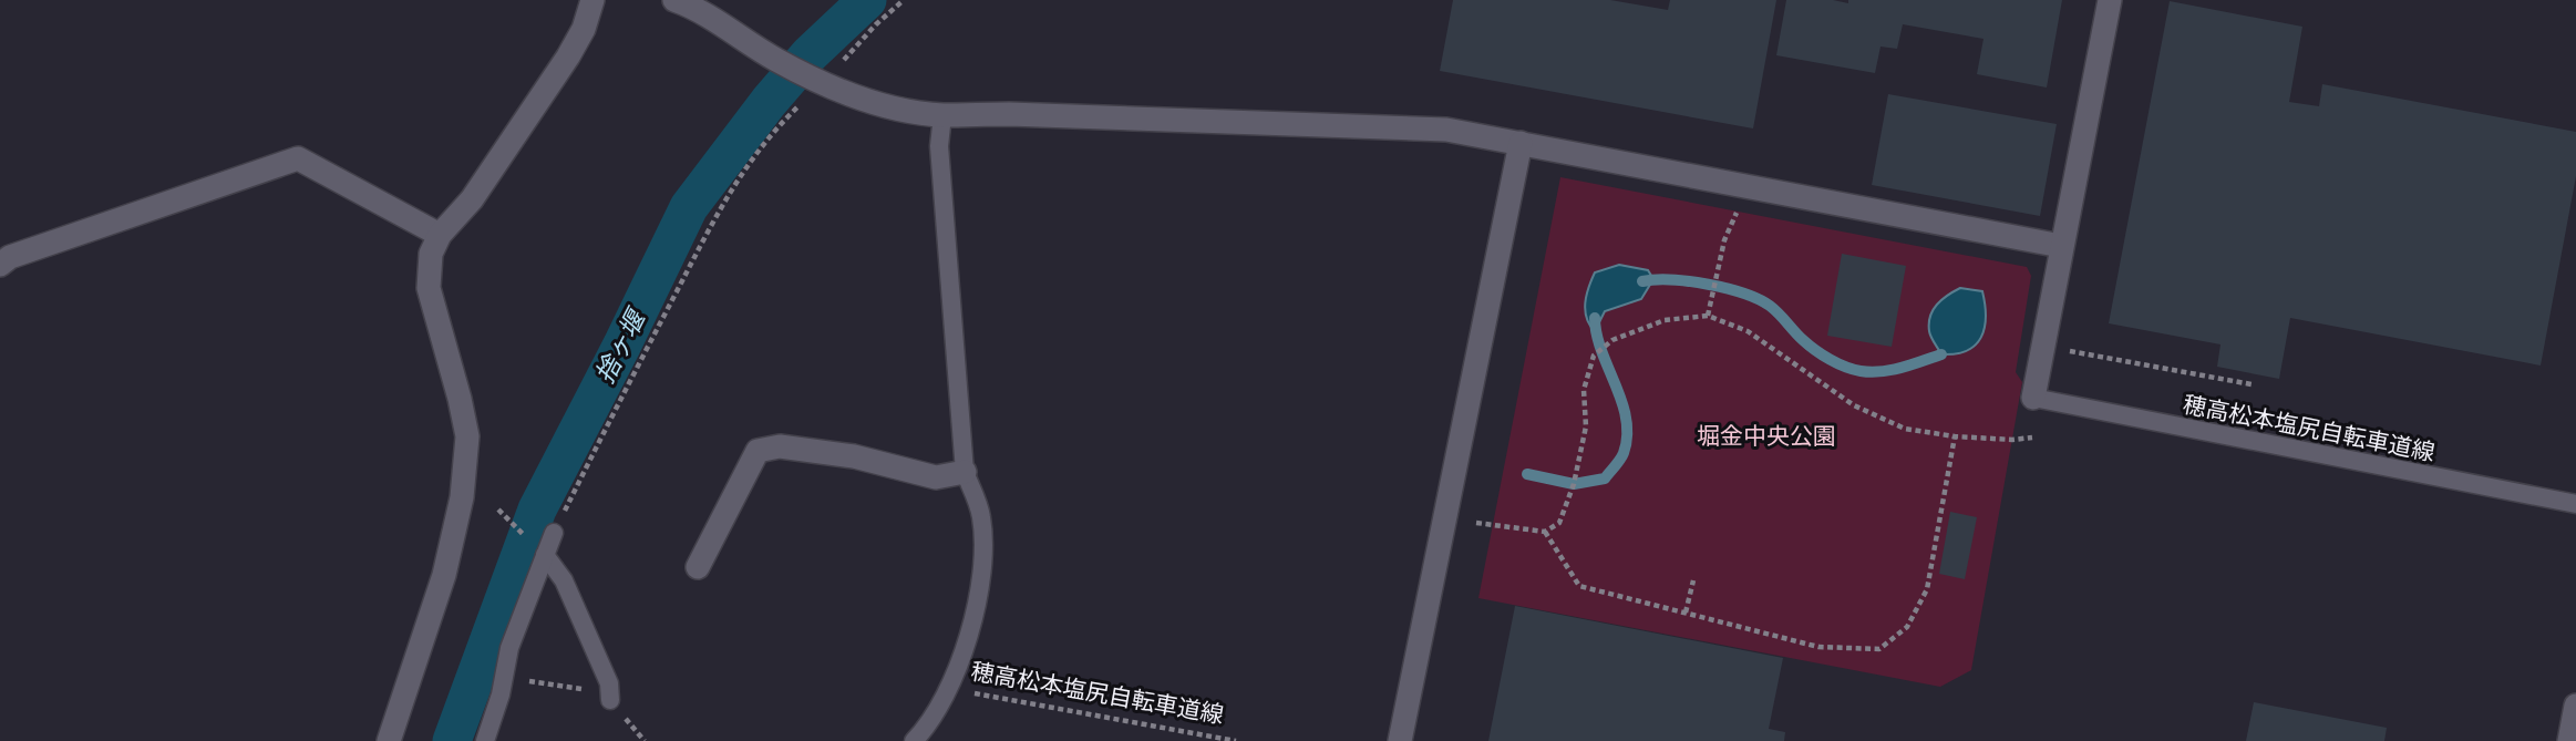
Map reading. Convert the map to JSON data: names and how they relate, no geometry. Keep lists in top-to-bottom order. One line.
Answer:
{"streets":{"lane":["穂高松本塩尻自転車道線"]},"water":["捨ヶ堰"],"parks":["堀金中央公園"]}
